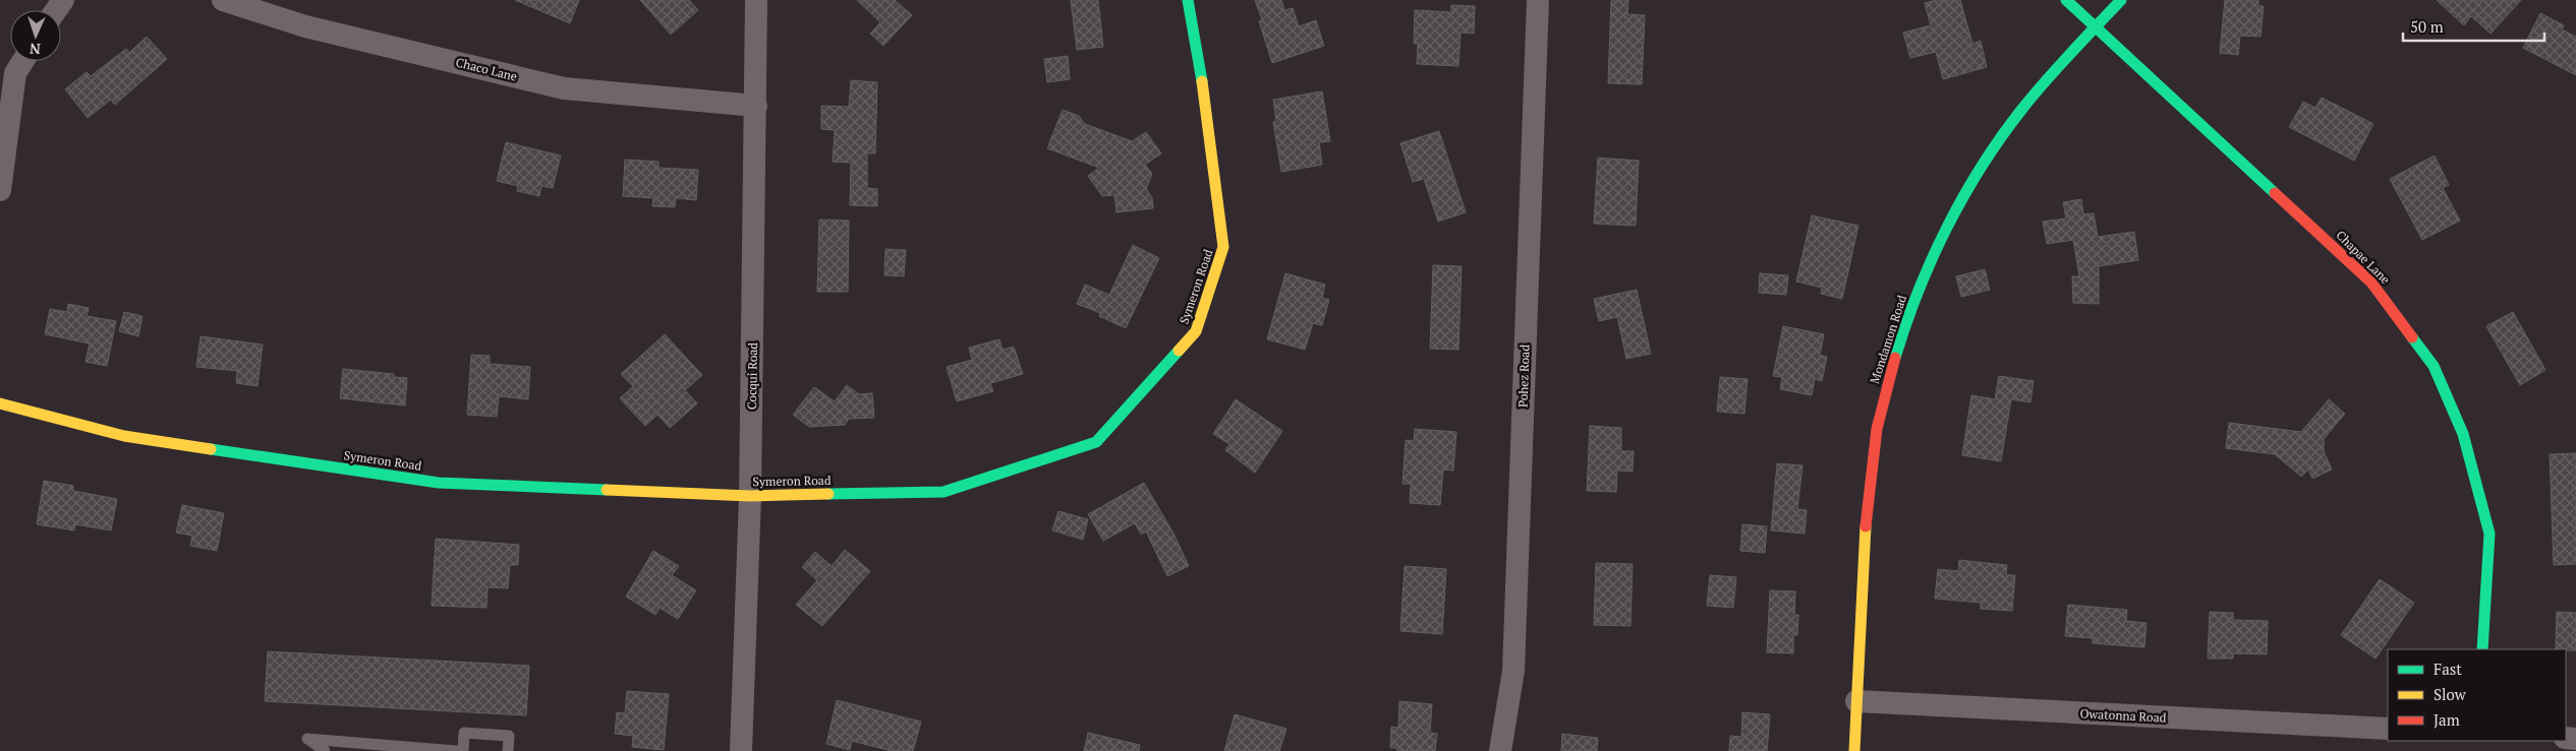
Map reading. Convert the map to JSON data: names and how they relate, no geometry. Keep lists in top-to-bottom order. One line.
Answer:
{"streets":{"street":["Chaco Lane","Chapae Lane","Symeron Road","Mondamon Road","Cocqui Road","Pohez Road","Owatonna Road"]},"crossings":[["Chaco Lane","Cocqui Road"],["Chapae Lane","Mondamon Road"],["Symeron Road","Cocqui Road"],["Mondamon Road","Owatonna Road"]],"legend":["Fast","Slow","Jam"],"scale_bar":"50 m","north":"bottom"}
